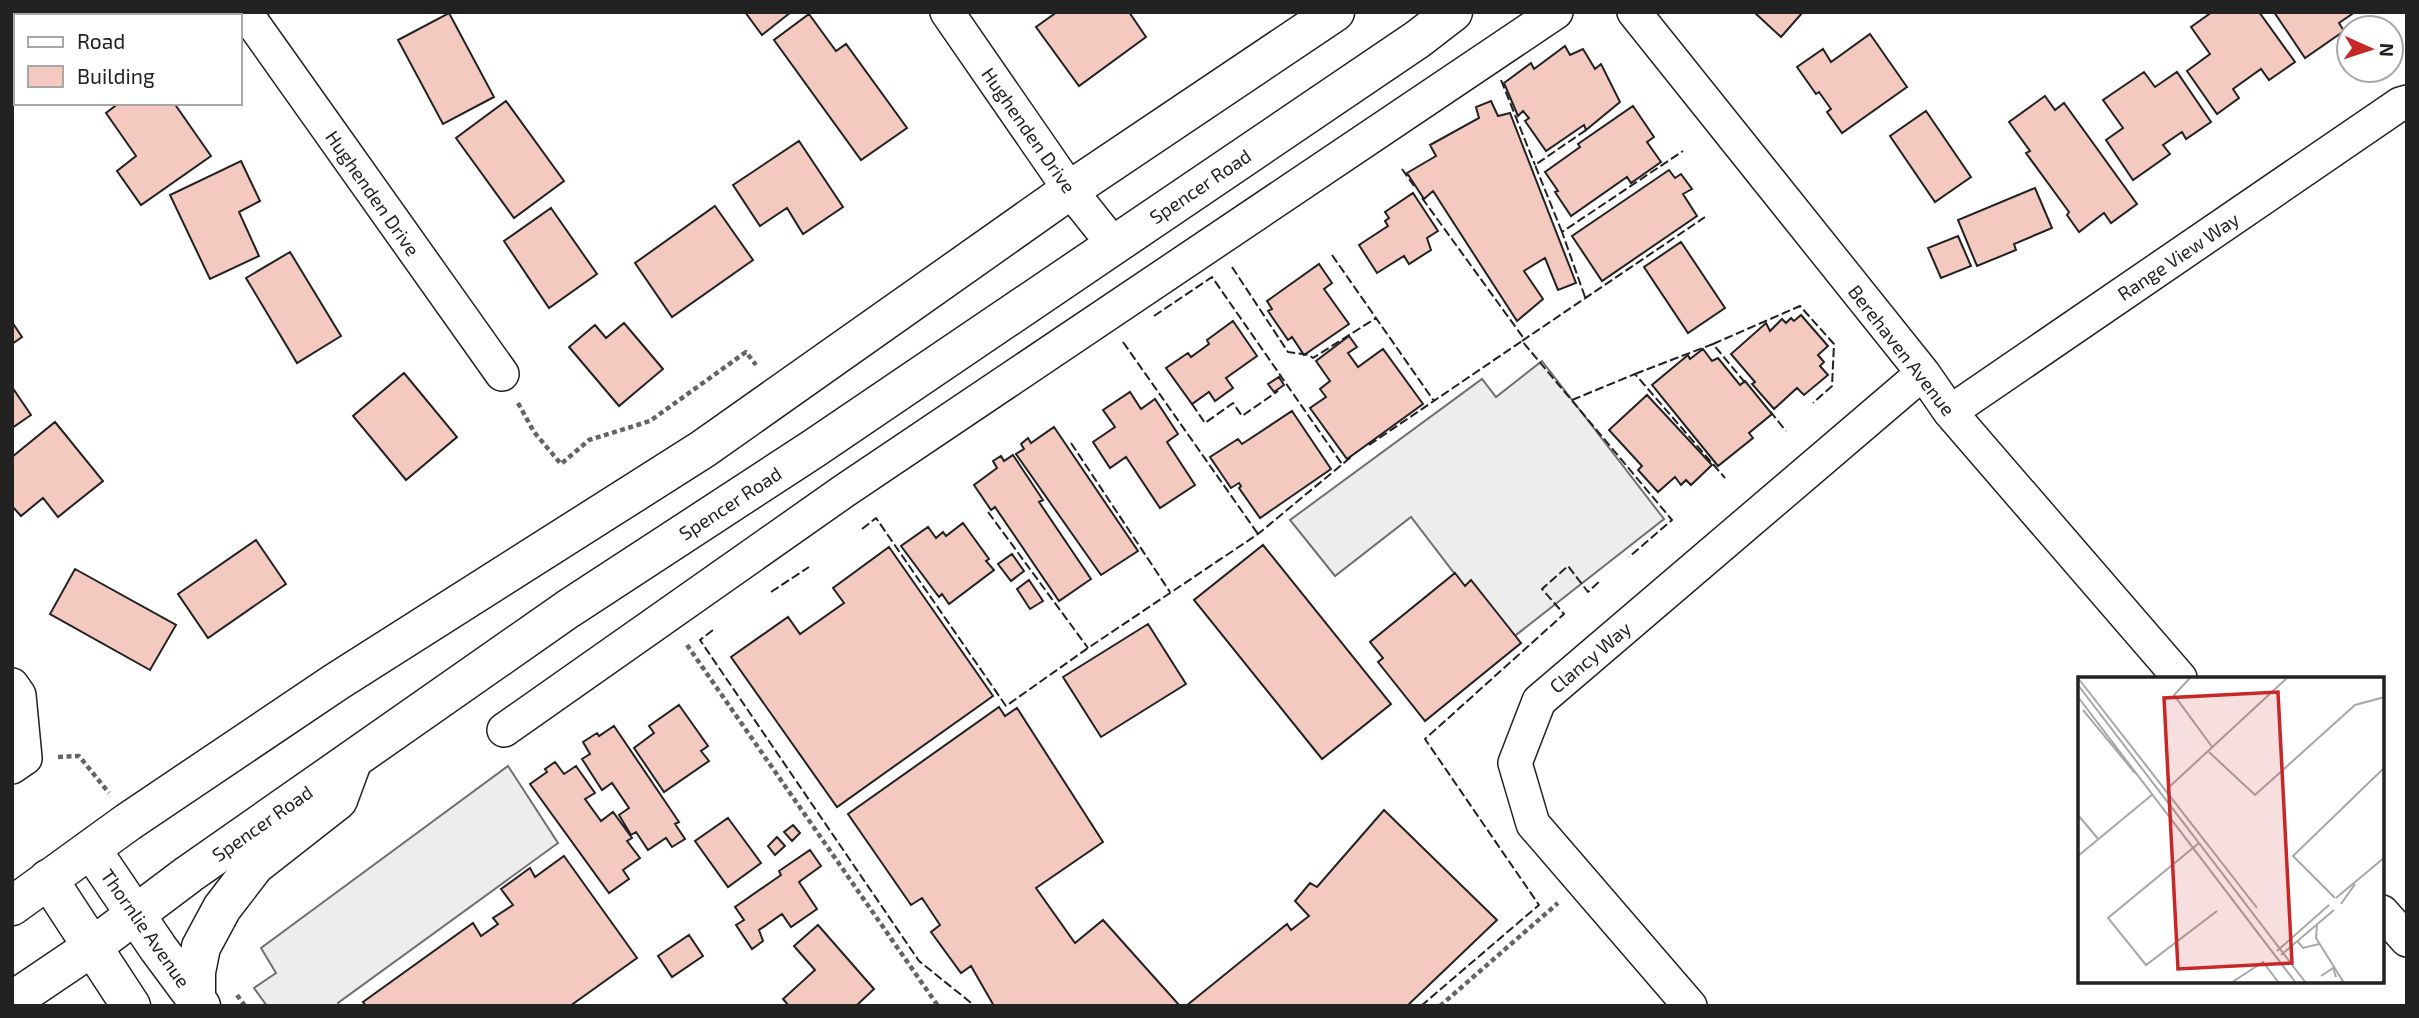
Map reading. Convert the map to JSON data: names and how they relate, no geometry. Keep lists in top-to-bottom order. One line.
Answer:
{"streets":{"main road":["Spencer Road","Thornlie Avenue"],"street":["Hughenden Drive","Range View Way","Berehaven Avenue","Clancy Way"]},"crossings":[["Hughenden Drive","Spencer Road"],["Spencer Road","Thornlie Avenue"],["Range View Way","Berehaven Avenue"],["Berehaven Avenue","Clancy Way"]],"legend":["Road","Building"],"north":"right"}
